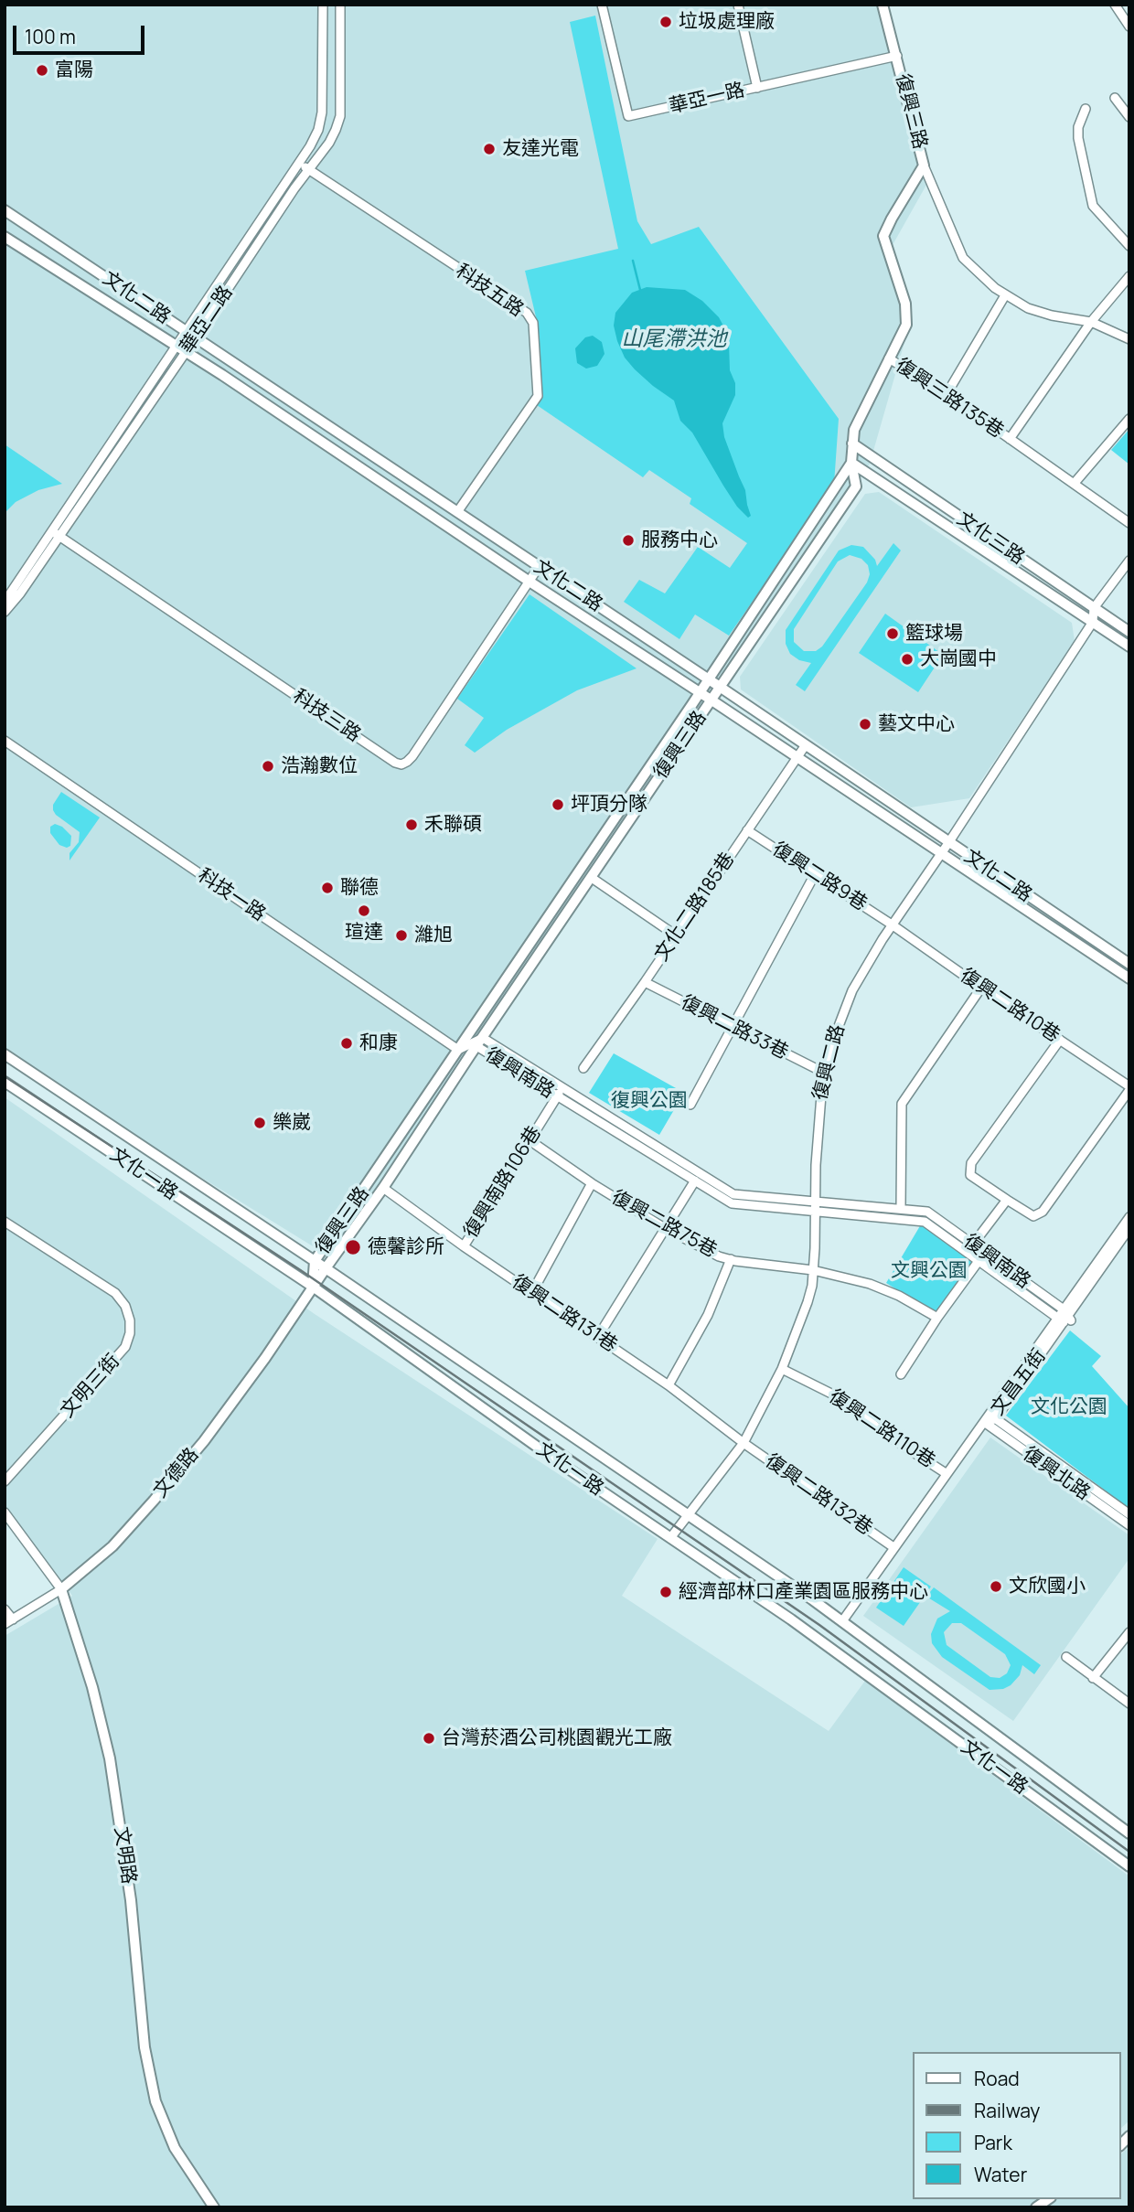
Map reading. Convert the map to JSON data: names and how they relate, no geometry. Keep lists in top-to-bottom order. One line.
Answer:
{"streets":{"street":["華亞一路","復興三路","科技五路","文化二路","華亞二路","復興三路135巷","文化三路","科技三路","復興二路9巷","科技一路","文化二路185巷","復興二路10巷","復興二路33巷","復興二路","復興南路","文化一路","復興南路106巷","復興二路75巷","復興二路131巷","文昌五街","文明三街","復興二路110巷","文德路","復興北路","復興二路132巷","文明路"]},"crossings":[["華亞一路","復興三路"],["復興三路","文化二路"],["復興三路","復興三路135巷"],["復興三路","文化三路"],["復興三路","科技一路"],["復興三路","復興南路"],["復興三路","文化一路"],["復興三路","復興二路131巷"],["復興三路","文德路"],["科技五路","文化二路"],["科技五路","華亞二路"],["文化二路","華亞二路"],["文化二路","科技三路"],["文化二路","文化二路185巷"],["文化二路","復興二路"],["華亞二路","科技三路"],["文化三路","復興二路"],["復興二路9巷","文化二路185巷"],["復興二路9巷","復興二路10巷"],["復興二路9巷","復興二路"],["科技一路","復興南路"],["文化二路185巷","復興二路33巷"],["復興二路10巷","復興二路"],["復興二路33巷","復興二路"],["復興二路","復興南路"],["復興二路","文化一路"],["復興二路","復興二路75巷"],["復興二路","復興二路131巷"],["復興二路","復興二路110巷"],["復興二路","復興二路132巷"],["復興南路","復興南路106巷"],["復興南路","文昌五街"],["文化一路","文昌五街"],["文化一路","文德路"],["復興南路106巷","復興二路75巷"],["復興南路106巷","復興二路131巷"],["復興二路131巷","復興二路132巷"],["文昌五街","復興二路110巷"],["文昌五街","復興北路"],["文昌五街","復興二路132巷"],["文德路","文明路"]],"water":["山尾滯洪池"],"parks":["復興公園","文興公園","文化公園"],"places":["垃圾處理廠","富陽","友達光電","服務中心","籃球場","大崗國中","藝文中心","浩瀚數位","坪頂分隊","禾聯碩","聯德","瑄達","濰旭","和康","樂崴","德馨診所","文欣國小","經濟部林口產業園區服務中心","台灣菸酒公司桃園觀光工廠"],"legend":["Road","Railway","Park","Water"],"scale_bar":"100 m"}
